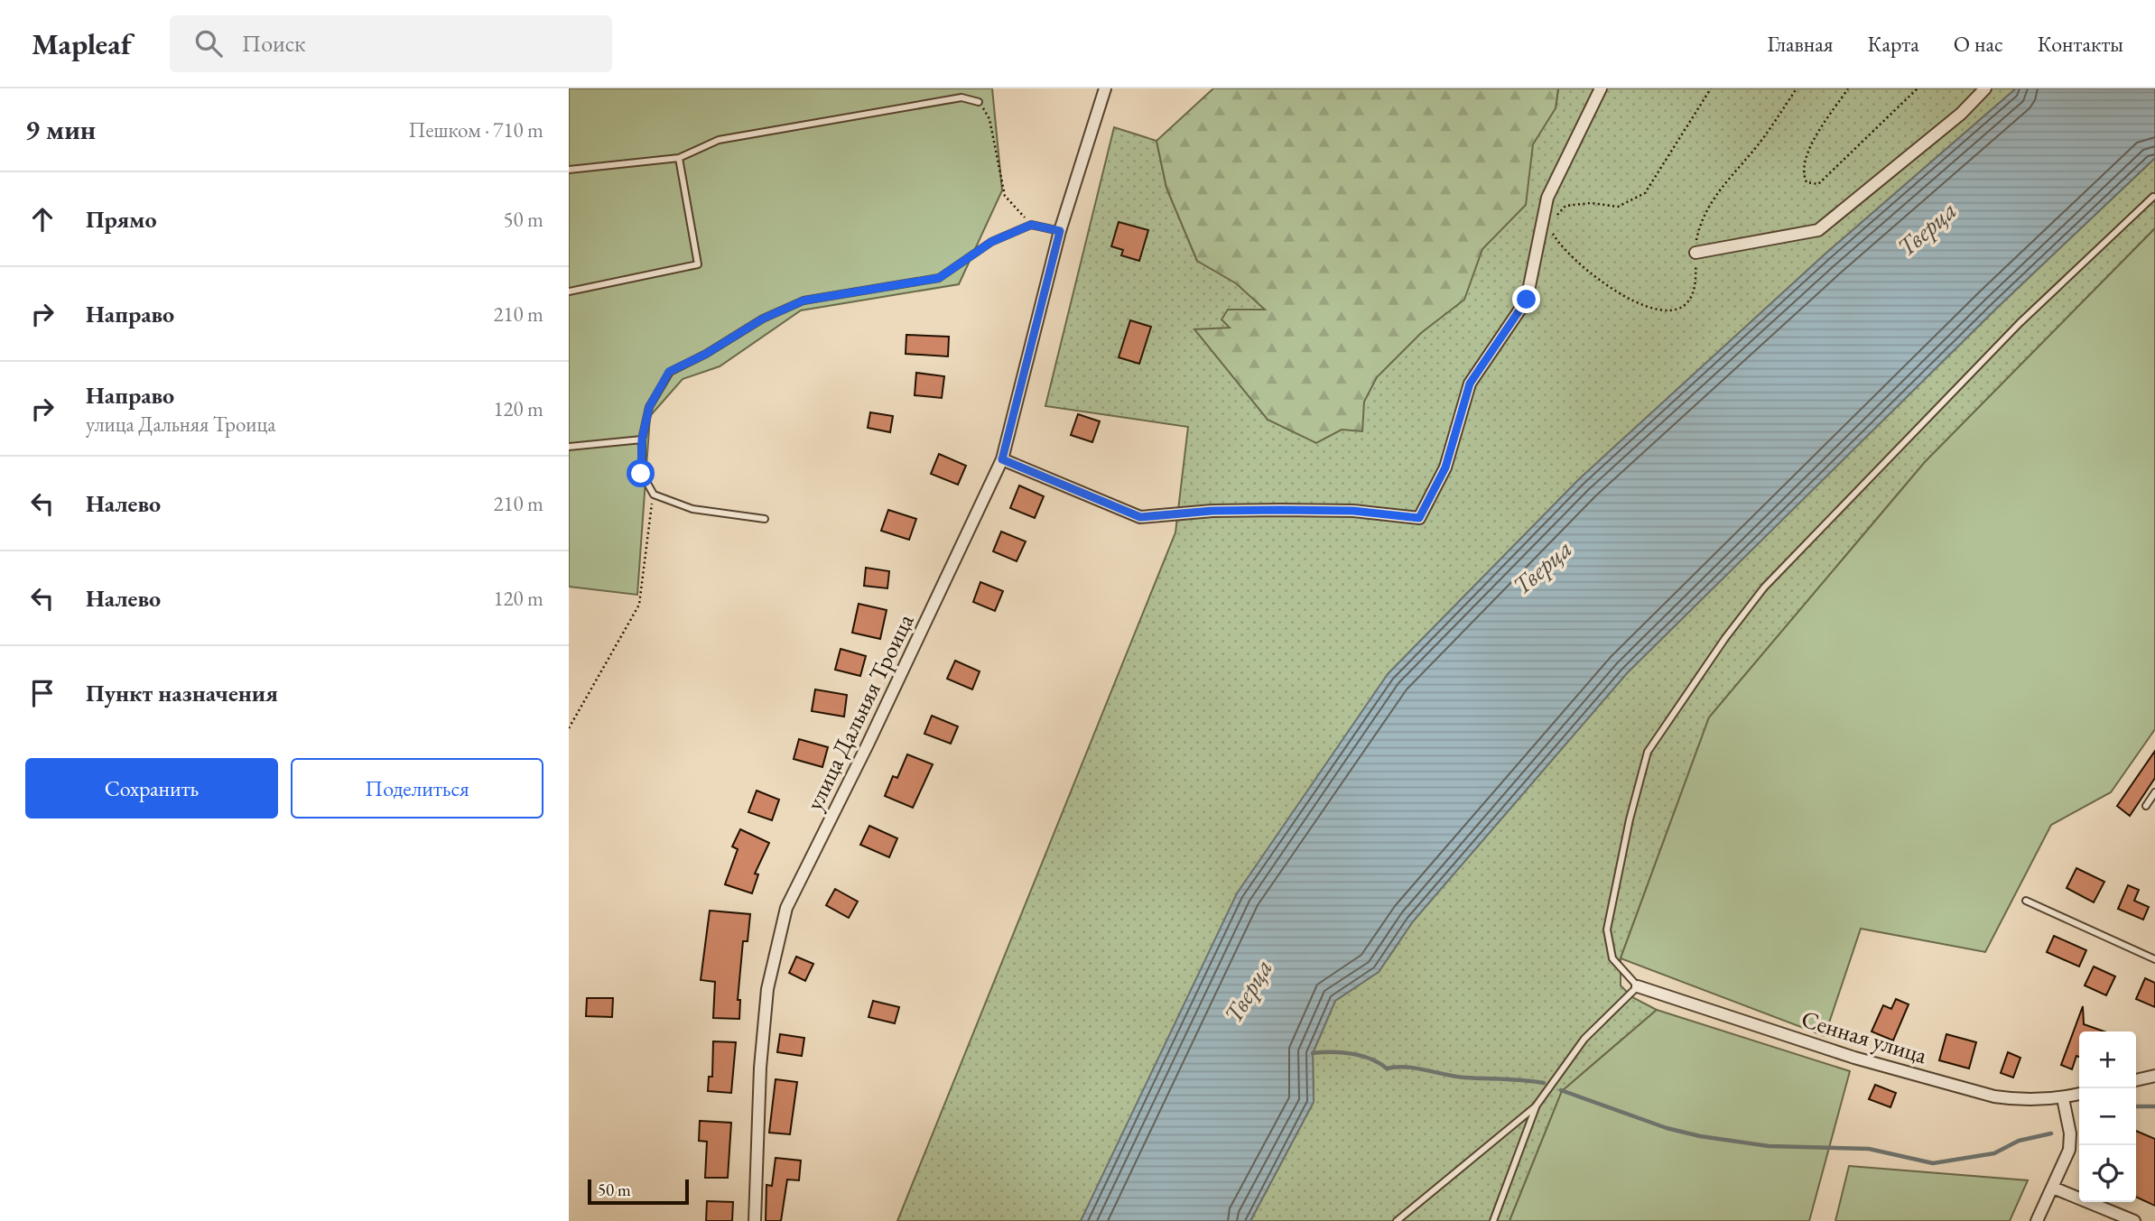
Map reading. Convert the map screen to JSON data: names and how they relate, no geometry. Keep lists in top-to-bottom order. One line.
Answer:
{"streets":{"street":["улица Дальняя Троица","Сенная улица"]},"water":["Тверца"],"scale_bar":"50 m","page":{"header":"Mapleaf","search":"Поиск","nav":["Главная","Карта","О нас","Контакты"],"heading":["9 мин","Пешком · 710 m"],"list":[["Прямо","50 m"],["Направо","210 m"],["Направо","улица Дальняя Троица","120 m"],["Налево","210 m"],["Налево","120 m"],"Пункт назначения"],"buttons":["Сохранить","Поделиться"],"map_buttons":["+","−"],"scale":"50 m"}}
